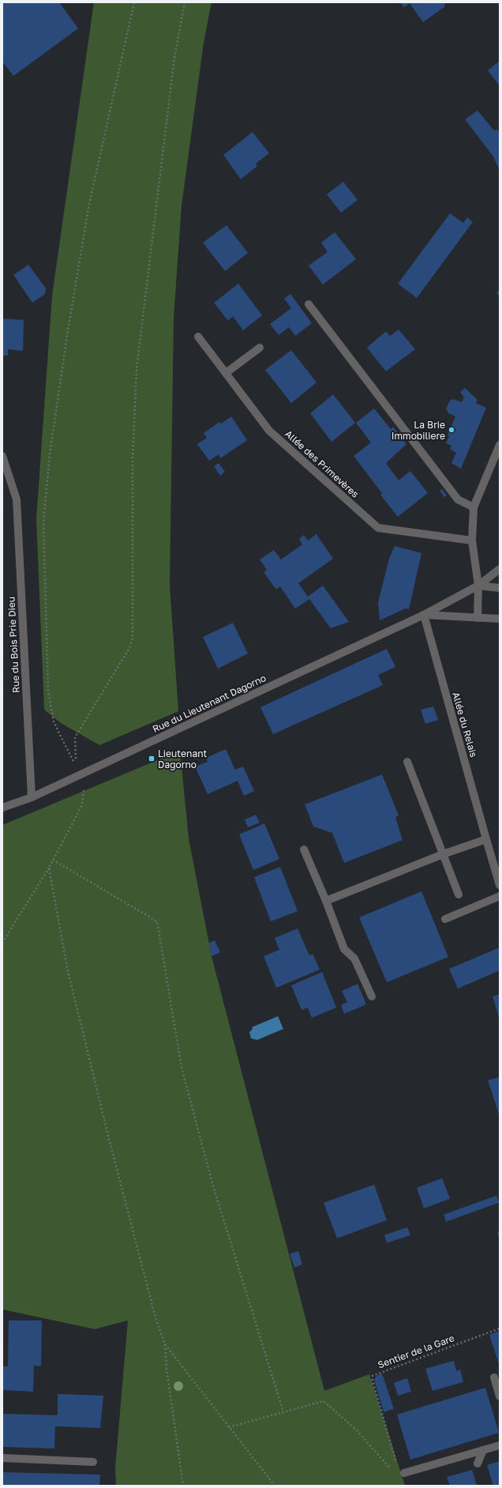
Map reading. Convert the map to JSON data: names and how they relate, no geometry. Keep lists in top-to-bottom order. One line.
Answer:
{"streets":{"street":["Allée des Primevères","Rue du Bois Prie Dieu","Rue du Lieutenant Dagorno","Allée du Relais"],"path":["Sentier de la Gare"]},"crossings":[["Rue du Bois Prie Dieu","Rue du Lieutenant Dagorno"],["Rue du Lieutenant Dagorno","Allée du Relais"]],"places":{"other":["La Brie Immobiliere"],"transit":["Lieutenant Dagorno"]}}
